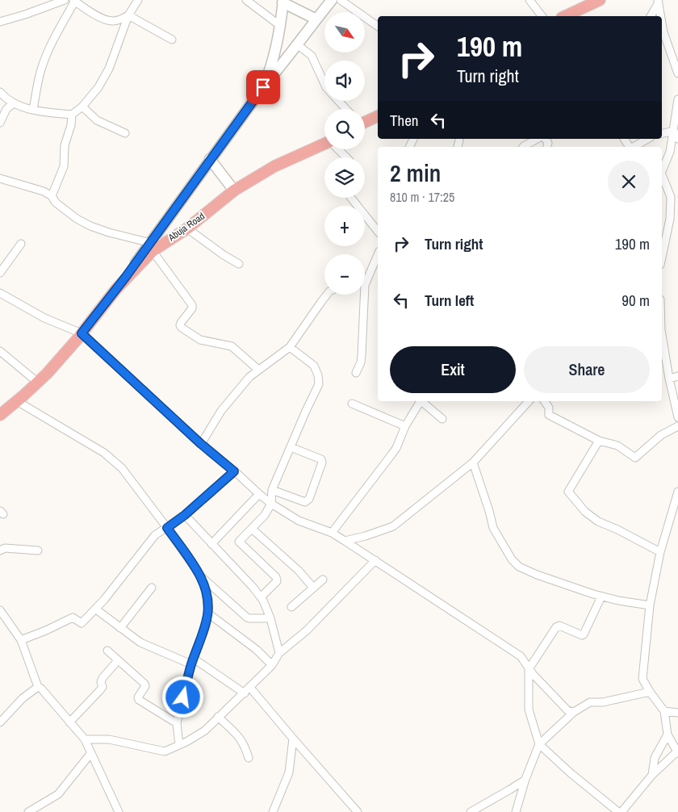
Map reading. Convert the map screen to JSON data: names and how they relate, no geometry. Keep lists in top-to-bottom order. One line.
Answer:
{"streets":{"main road":["Abuja Road"]},"north":"bottom right","page":{"map_buttons":["+","−"],"turn":["190 m","Turn right"],"then":"Then","heading":["2 min","810 m · 17:25"],"list":[{"name":"Turn right","value":"190 m"},{"name":"Turn left","value":"90 m"}],"buttons":["Exit","Share"]}}
